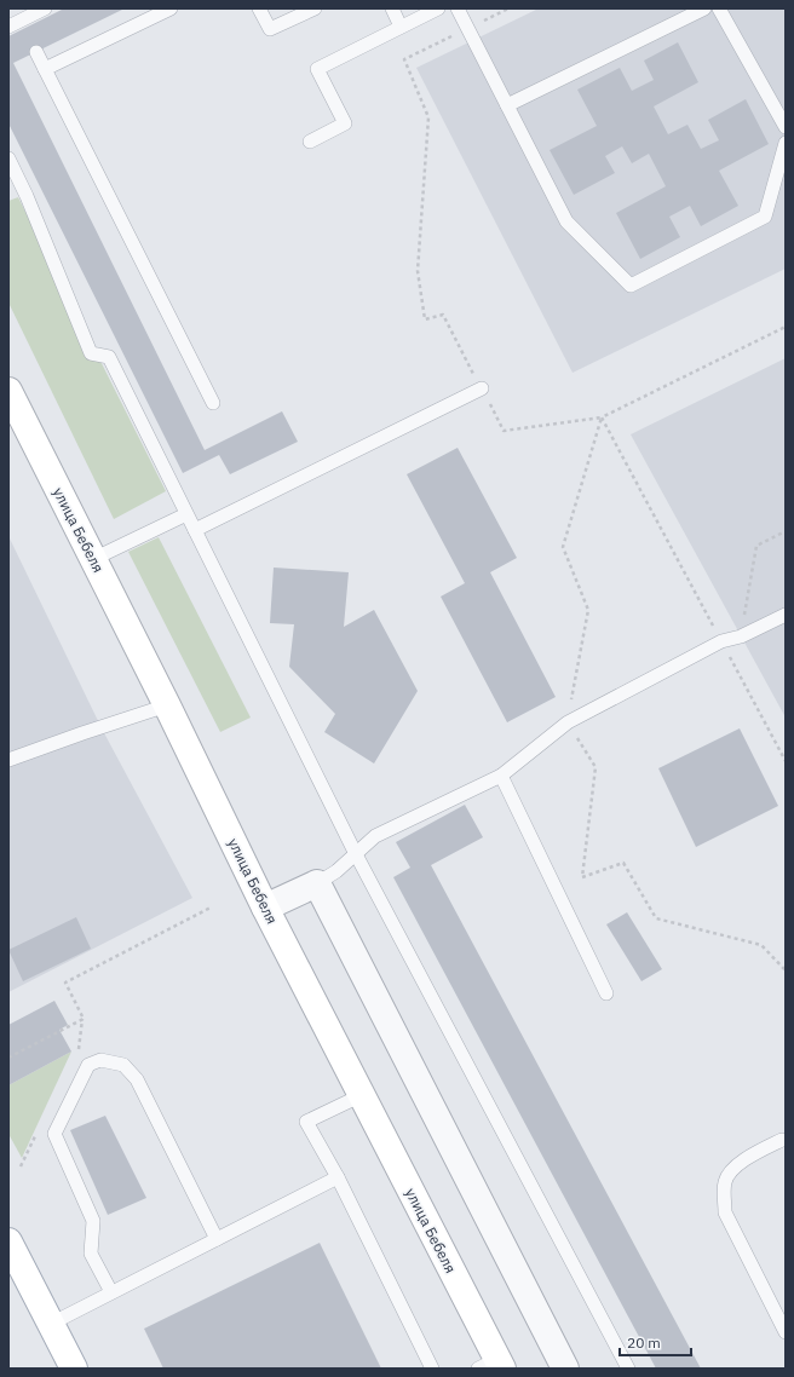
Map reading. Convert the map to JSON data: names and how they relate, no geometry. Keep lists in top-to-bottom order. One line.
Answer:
{"streets":{"main road":["улица Бебеля"]},"scale_bar":"20 m"}
